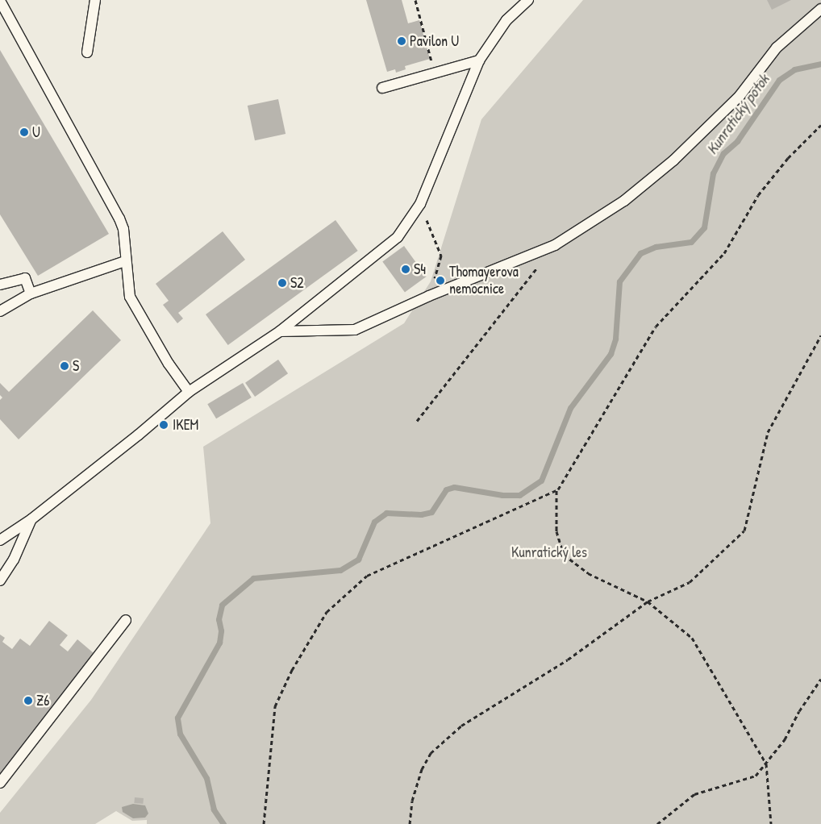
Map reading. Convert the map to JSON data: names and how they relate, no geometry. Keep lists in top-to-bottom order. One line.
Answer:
{"water":["Kunratický potok"],"parks":["Kunratický les"],"places":["Pavilon U","U","S4","Thomayerova nemocnice","S2","S","IKEM","Z6"]}
